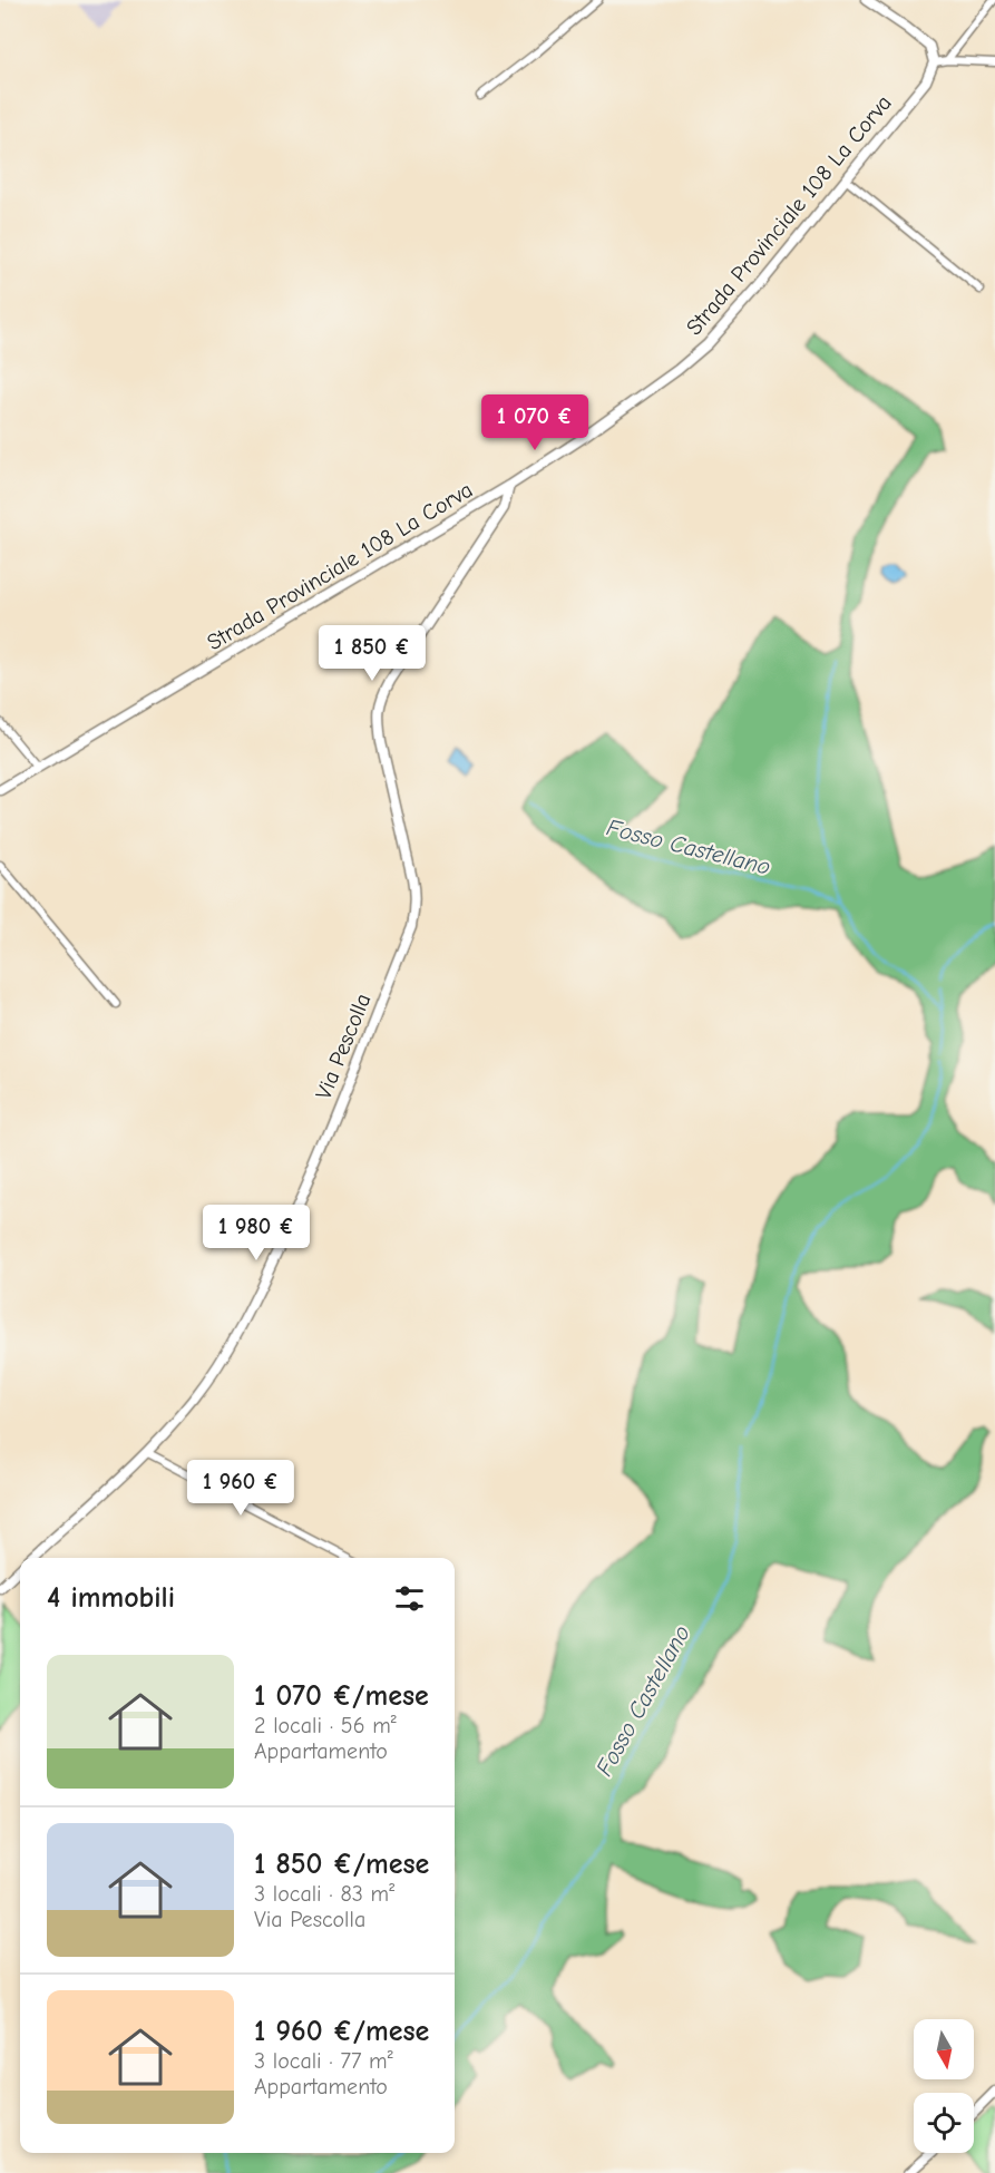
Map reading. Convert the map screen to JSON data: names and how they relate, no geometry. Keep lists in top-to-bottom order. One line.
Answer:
{"streets":{"street":["Strada Provinciale 108 La Corva","Via Pescolla"]},"crossings":[["Strada Provinciale 108 La Corva","Via Pescolla"]],"water":["Fosso Castellano"],"north":"bottom","page":{"price":["1 070 €","1 850 €","1 980 €","1 960 €"],"heading":"4 immobili","list":[{"name":"1 070 €/mese","note":"2 locali · 56 m² · Appartamento"},{"name":"1 850 €/mese","note":"3 locali · 83 m² · Via Pescolla"},{"name":"1 960 €/mese","note":"3 locali · 77 m² · Appartamento"}]}}
